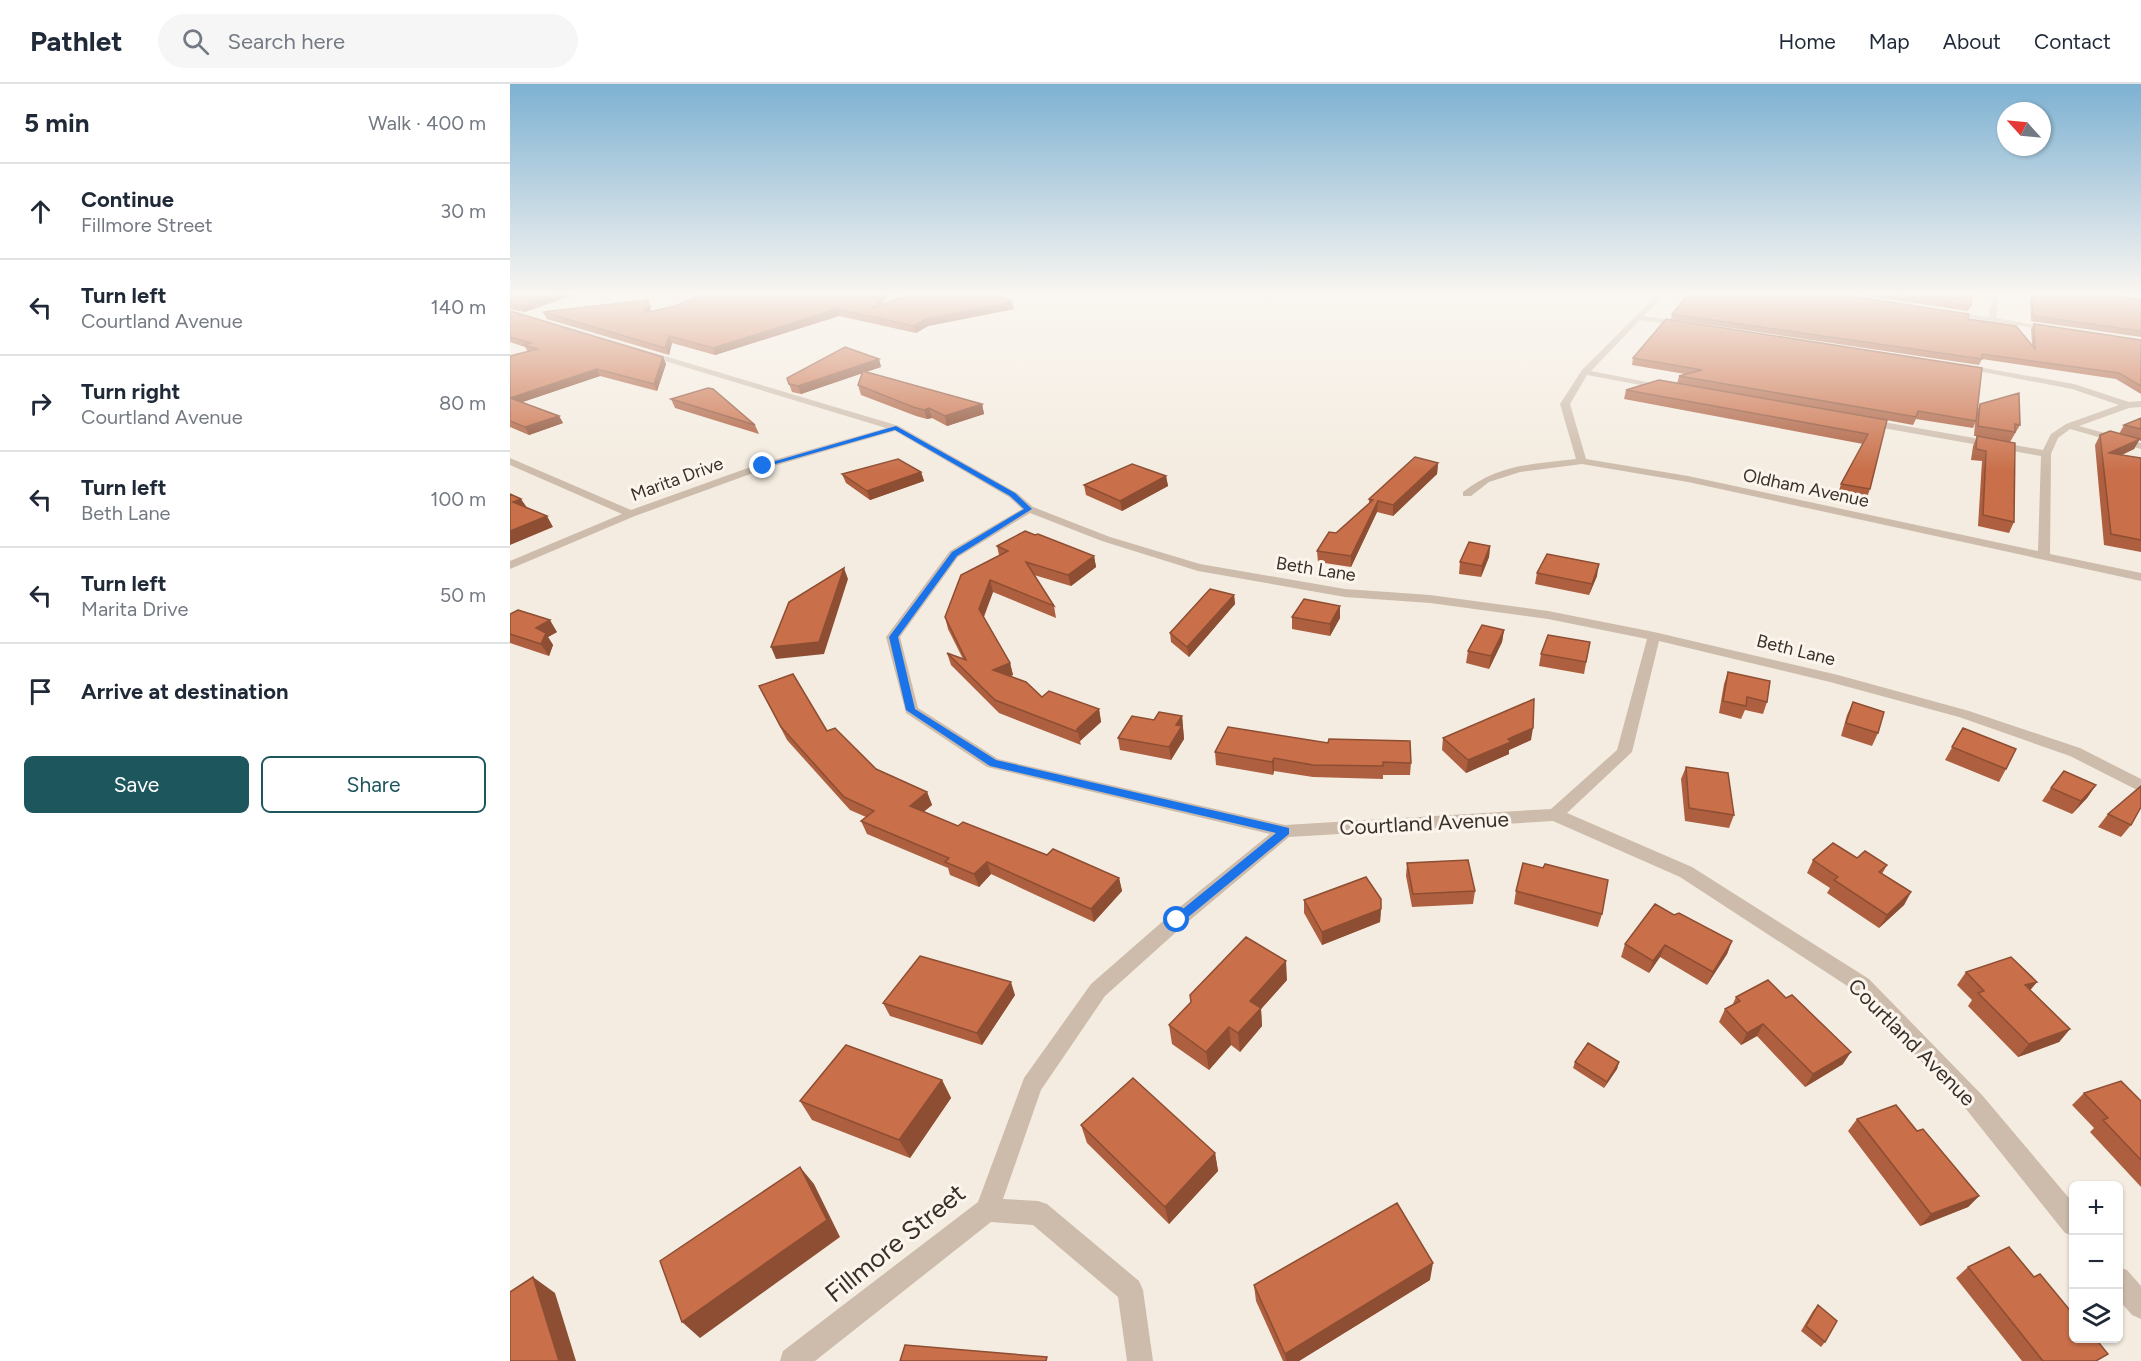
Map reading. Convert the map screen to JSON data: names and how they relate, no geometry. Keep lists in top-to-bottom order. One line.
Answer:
{"streets":{"street":["Marita Drive","Oldham Avenue","Beth Lane","Courtland Avenue","Fillmore Street"]},"crossings":[["Marita Drive","Beth Lane"],["Beth Lane","Courtland Avenue"],["Courtland Avenue","Fillmore Street"]],"north":"top left","page":{"header":"Pathlet","search":"Search here","nav":["Home","Map","About","Contact"],"heading":["5 min","Walk · 400 m"],"list":[["Continue","Fillmore Street","30 m"],["Turn left","Courtland Avenue","140 m"],["Turn right","Courtland Avenue","80 m"],["Turn left","Beth Lane","100 m"],["Turn left","Marita Drive","50 m"],"Arrive at destination"],"buttons":["Save","Share"],"map_buttons":["+","−"]}}
